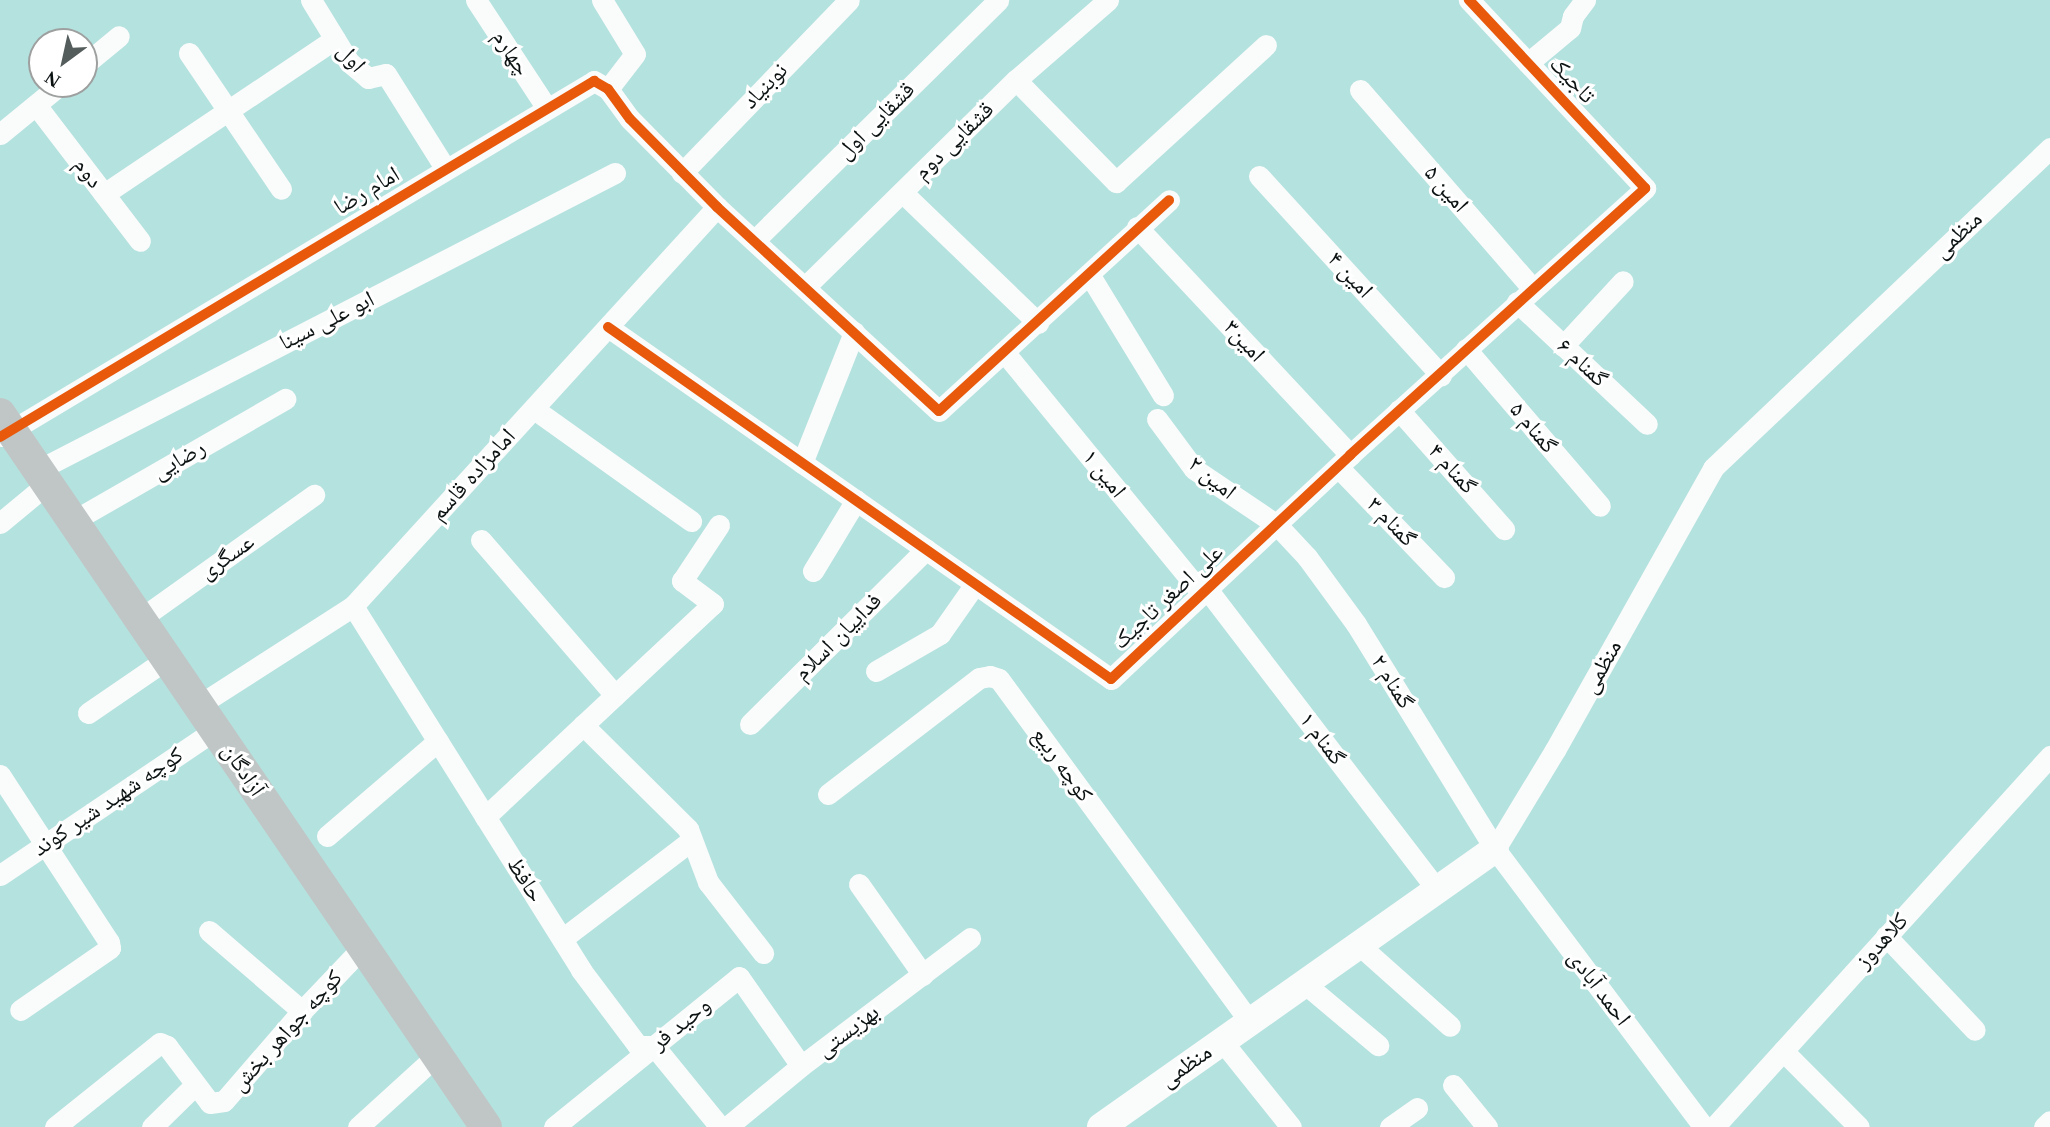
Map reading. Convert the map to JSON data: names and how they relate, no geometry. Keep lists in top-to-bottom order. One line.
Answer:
{"streets":{"main road":["آزادگان"],"street":["چهارم","اول","تاجیک","نوبنیاد","قشقایی اول","قشقایی دوم","دوم","امین ۵","امام رضا","منظمی","امین ۴","ابو علی سینا","امین۳","گمنام ۶","گمنام ۵","رضایی","گمنام ۴","امین ۱","امامزاده قاسم","امین ۲","گمنام ۳","عسگری","علی اصغر تاجیک","فداییان اسلام","گمنام ۲","گمنام ۱","کوچه ربیع","کوچه شهید شیر کوند","حافظ","کلاهدوز","احمد آبادی","وحید فر","کوچه جواهر بخش","بهزیستی"]},"crossings":[["چهارم","امام رضا"],["اول","امام رضا"],["تاجیک","علی اصغر تاجیک"],["امین ۵","گمنام ۶"],["امین ۵","علی اصغر تاجیک"],["امام رضا","آزادگان"],["منظمی","گمنام ۲"],["منظمی","گمنام ۱"],["منظمی","کوچه ربیع"],["منظمی","احمد آبادی"],["امین ۴","علی اصغر تاجیک"],["ابو علی سینا","آزادگان"],["امین۳","گمنام ۳"],["امین۳","علی اصغر تاجیک"],["گمنام ۶","علی اصغر تاجیک"],["گمنام ۵","علی اصغر تاجیک"],["رضایی","آزادگان"],["گمنام ۴","علی اصغر تاجیک"],["امین ۱","علی اصغر تاجیک"],["امین ۱","گمنام ۱"],["امامزاده قاسم","علی اصغر تاجیک"],["امامزاده قاسم","آزادگان"],["امامزاده قاسم","کوچه شهید شیر کوند"],["امامزاده قاسم","حافظ"],["امین ۲","علی اصغر تاجیک"],["امین ۲","گمنام ۲"],["گمنام ۳","علی اصغر تاجیک"],["عسگری","آزادگان"],["علی اصغر تاجیک","فداییان اسلام"],["علی اصغر تاجیک","گمنام ۲"],["علی اصغر تاجیک","گمنام ۱"],["گمنام ۲","احمد آبادی"],["آزادگان","کوچه شهید شیر کوند"],["آزادگان","کوچه جواهر بخش"],["حافظ","وحید فر"],["وحید فر","بهزیستی"]],"north":"bottom left"}
